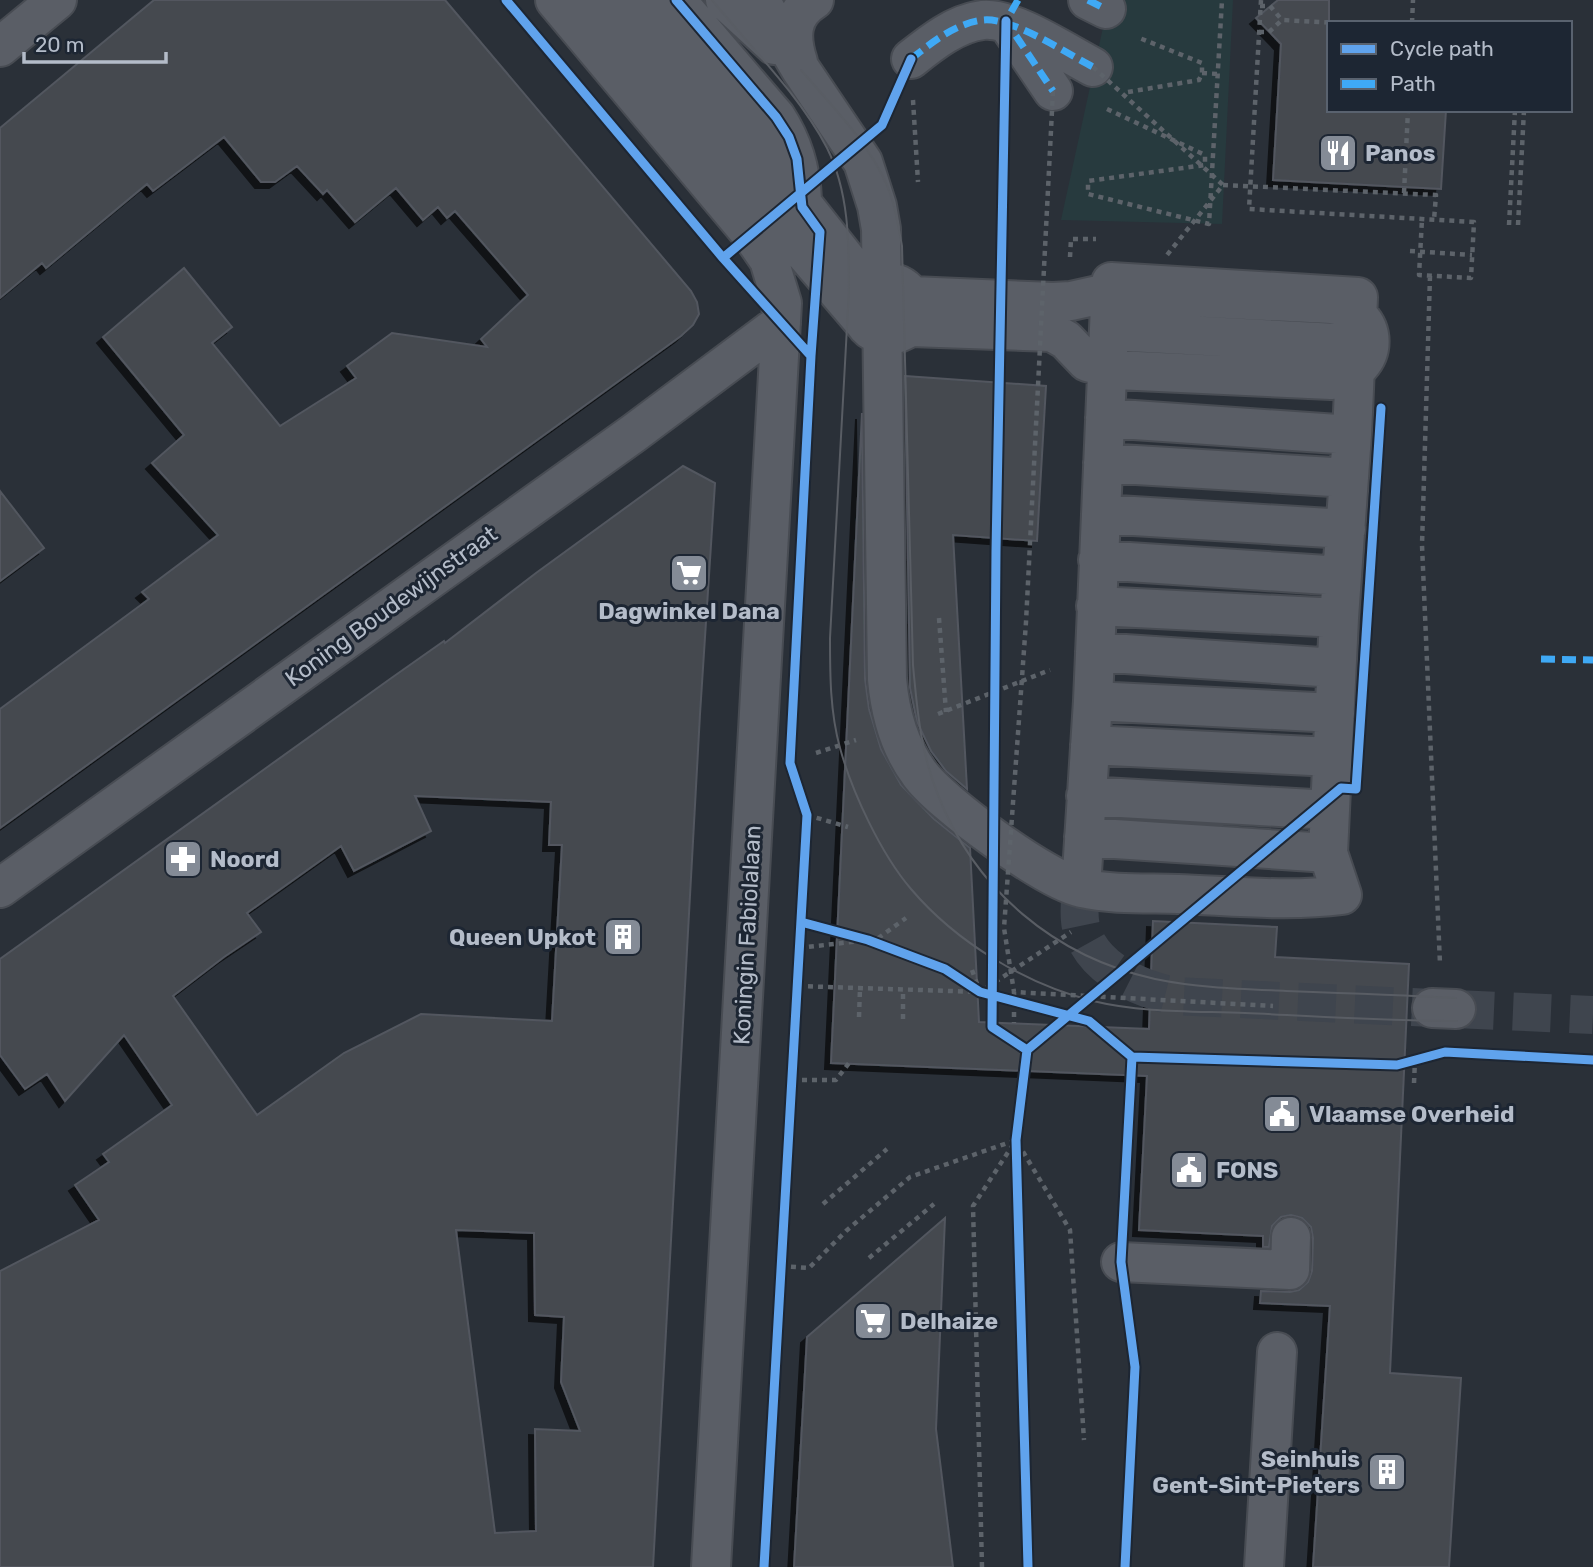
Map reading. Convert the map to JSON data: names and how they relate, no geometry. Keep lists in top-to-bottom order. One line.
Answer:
{"streets":{"street":["Koning Boudewijnstraat","Koningin Fabiolalaan"]},"crossings":[["Koning Boudewijnstraat","Koningin Fabiolalaan"]],"places":{"restaurant":["Panos"],"supermarket":["Dagwinkel Dana","Delhaize"],"pharmacy":["Noord"],"building":["Queen Upkot","Seinhuis Gent-Sint-Pieters"],"public building":["Vlaamse Overheid","FONS"]},"legend":["Cycle path","Path"],"scale_bar":"20 m"}
